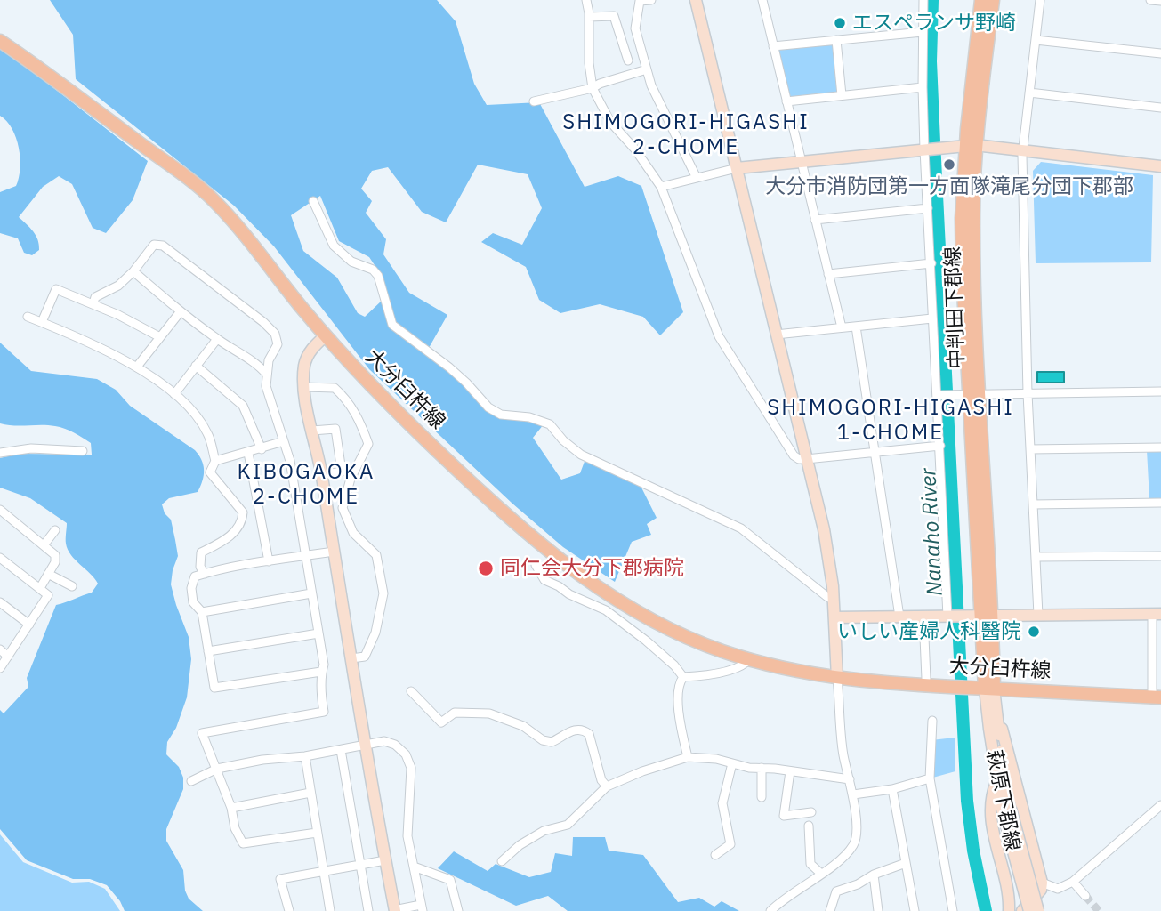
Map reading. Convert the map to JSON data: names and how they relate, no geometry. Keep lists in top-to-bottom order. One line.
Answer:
{"streets":{"main road":["中判田下郡線","大分臼杵線"],"street":["萩原下郡線"]},"crossings":[["中判田下郡線","大分臼杵線"],["中判田下郡線","萩原下郡線"],["大分臼杵線","萩原下郡線"]],"districts":["SHIMOGORI-HIGASHI 2-CHOME","SHIMOGORI-HIGASHI 1-CHOME","KIBOGAOKA 2-CHOME"],"water":["Nanaho River"],"places":["エスペランサ野崎","大分市消防団第一方面隊滝尾分団下郡部","同仁会大分下郡病院","いしい産婦人科醫院"]}
